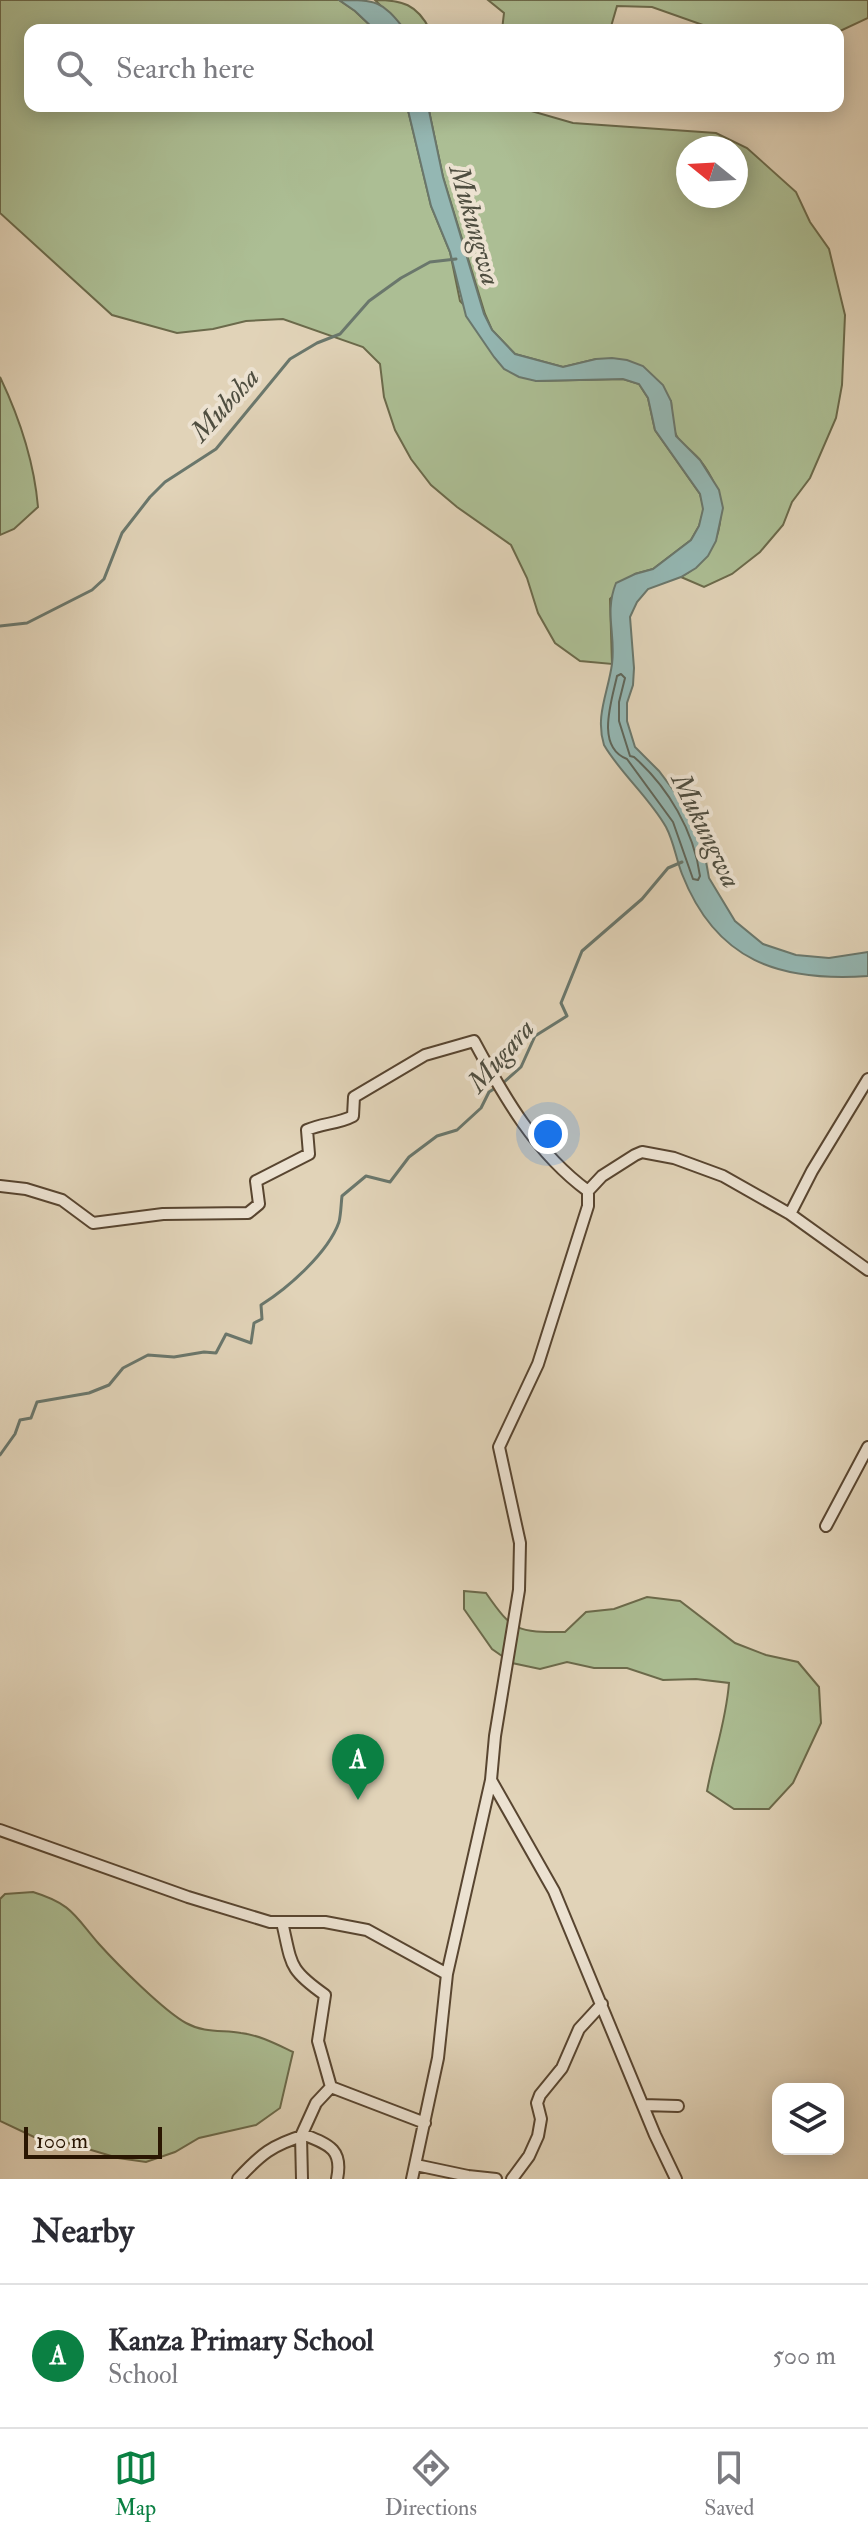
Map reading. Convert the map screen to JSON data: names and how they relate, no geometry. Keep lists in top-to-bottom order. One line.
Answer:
{"water":["Mukungwa","Muboha","Mugara"],"scale_bar":"100 m","north":"left","page":{"search":"Search here","pins":"A","scale":"100 m","heading":"Nearby","list":[{"mark":"A","name":"Kanza Primary School","note":"School","value":"500 m"}],"nav":["Map","Directions","Saved"]}}
